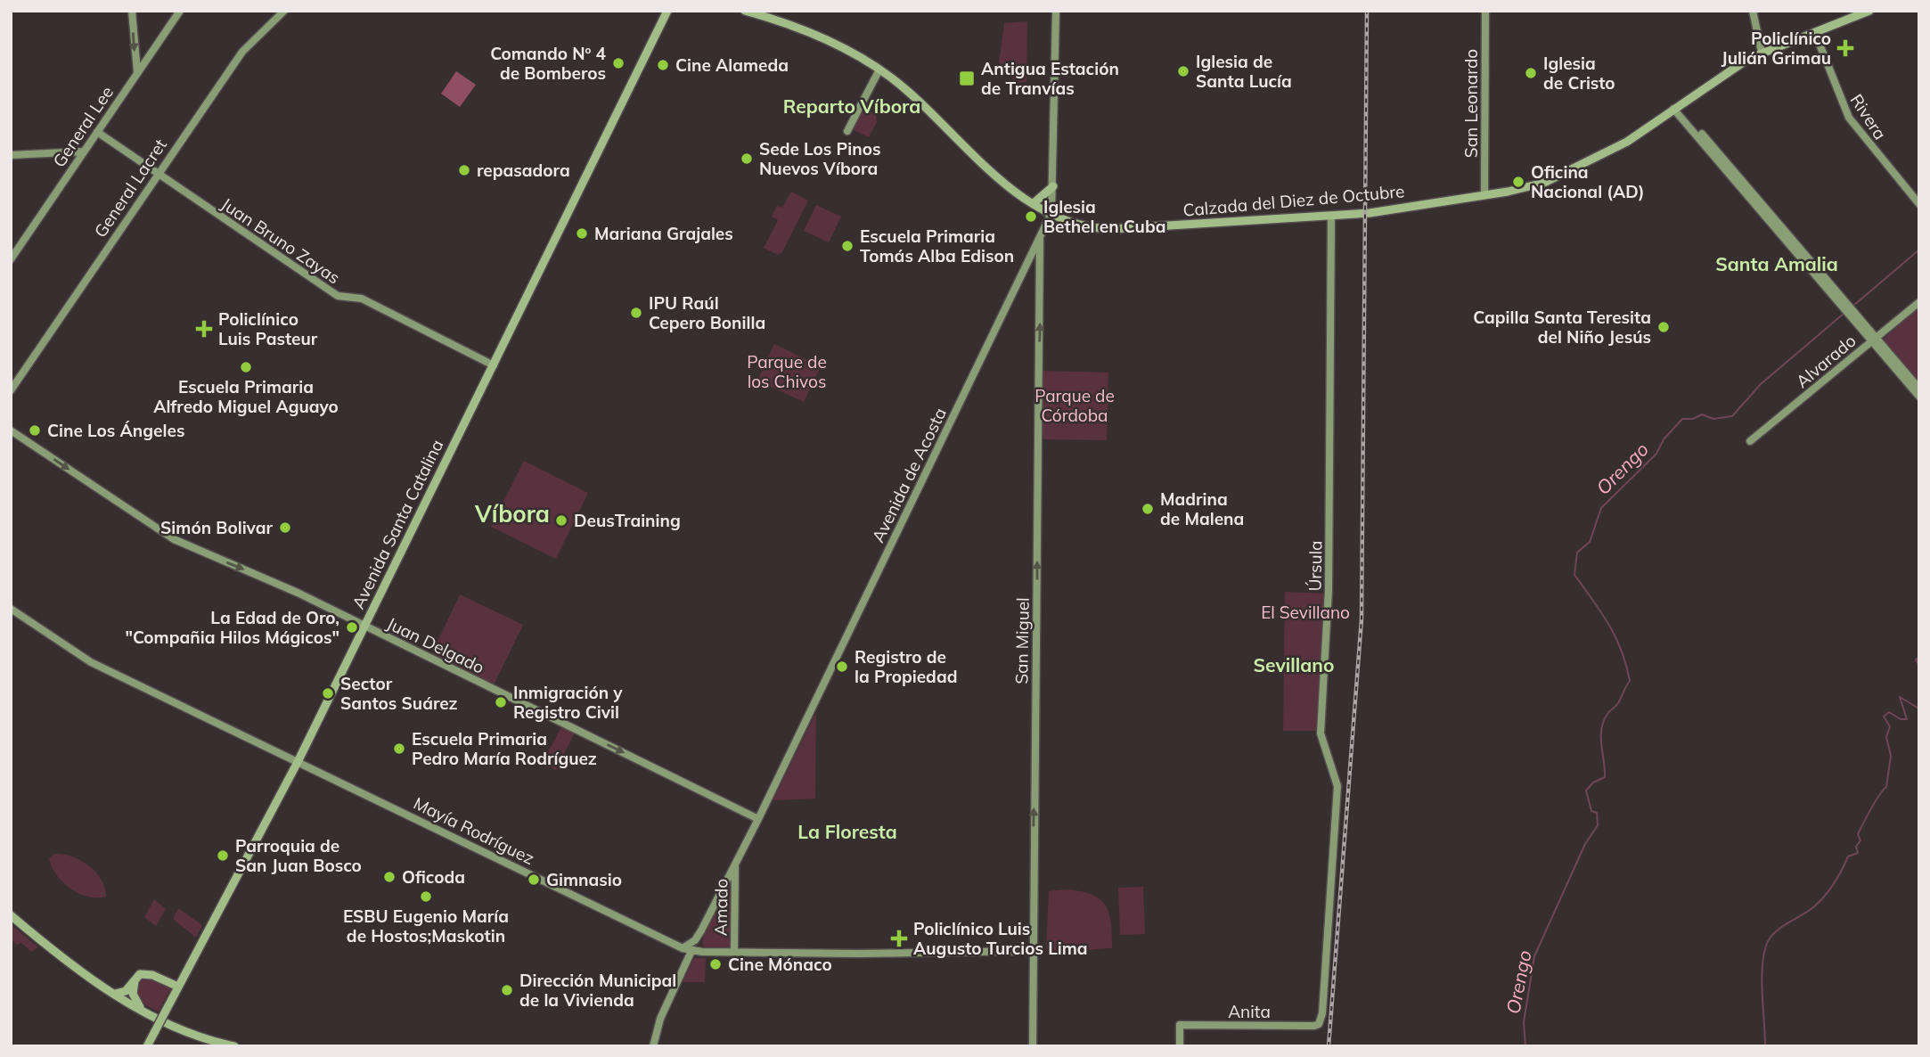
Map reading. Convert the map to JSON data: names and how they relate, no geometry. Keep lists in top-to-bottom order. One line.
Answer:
{"streets":{"main road":["Calzada del Diez de Octubre","Avenida Santa Catalina"],"street":["San Leonardo","Rivera","General Lee","General Lacret","Juan Bruno Zayas","Alvarado","Avenida de Acosta","Úrsula","San Miguel","Juan Delgado","Mayía Rodríguez","Amado","Anita"]},"crossings":[["San Leonardo","Calzada del Diez de Octubre"],["Rivera","Calzada del Diez de Octubre"],["General Lee","Juan Bruno Zayas"],["General Lacret","Juan Bruno Zayas"],["Calzada del Diez de Octubre","Avenida de Acosta"],["Calzada del Diez de Octubre","Úrsula"],["Juan Bruno Zayas","Avenida Santa Catalina"],["Avenida de Acosta","San Miguel"],["Avenida de Acosta","Juan Delgado"],["Avenida de Acosta","Mayía Rodríguez"],["Avenida de Acosta","Amado"],["Avenida Santa Catalina","Juan Delgado"],["Avenida Santa Catalina","Mayía Rodríguez"],["Úrsula","Anita"],["San Miguel","Mayía Rodríguez"],["Mayía Rodríguez","Amado"]],"one_way":["San Miguel","Juan Delgado"],"districts":["Reparto Víbora","Santa Amalia","Víbora","Sevillano","La Floresta"],"water":["Orengo"],"parks":["Parque de los Chivos","Parque de Córdoba","El Sevillano"],"places":{"health":["Policlínico Julián Grimau","Policlínico Luis Pasteur","Policlínico Luis Augusto Turcios Lima"],"other":["Comando Nº 4 de Bomberos","Cine Alameda","Iglesia de Santa Lucía","Iglesia de Cristo","Sede Los Pinos Nuevos Víbora","repasadora","Oficina Nacional (AD)","Iglesia Bethel en Cuba","Mariana Grajales","Escuela Primaria Tomás Alba Edison","IPU Raúl Cepero Bonilla","Capilla Santa Teresita del Niño Jesús","Escuela Primaria Alfredo Miguel Aguayo","Cine Los Ángeles","Madrina de Malena","DeusTraining","Simón Bolivar","La Edad de Oro, \"Compañia Hilos Mágicos\"","Registro de la Propiedad","Sector Santos Suárez","Inmigración y Registro Civil","Escuela Primaria Pedro María Rodríguez","Parroquia de San Juan Bosco","Oficoda","Gimnasio","ESBU Eugenio María de Hostos;Maskotin","Cine Mónaco","Dirección Municipal de la Vivienda"],"transit":["Antigua Estación de Tranvías"]}}
